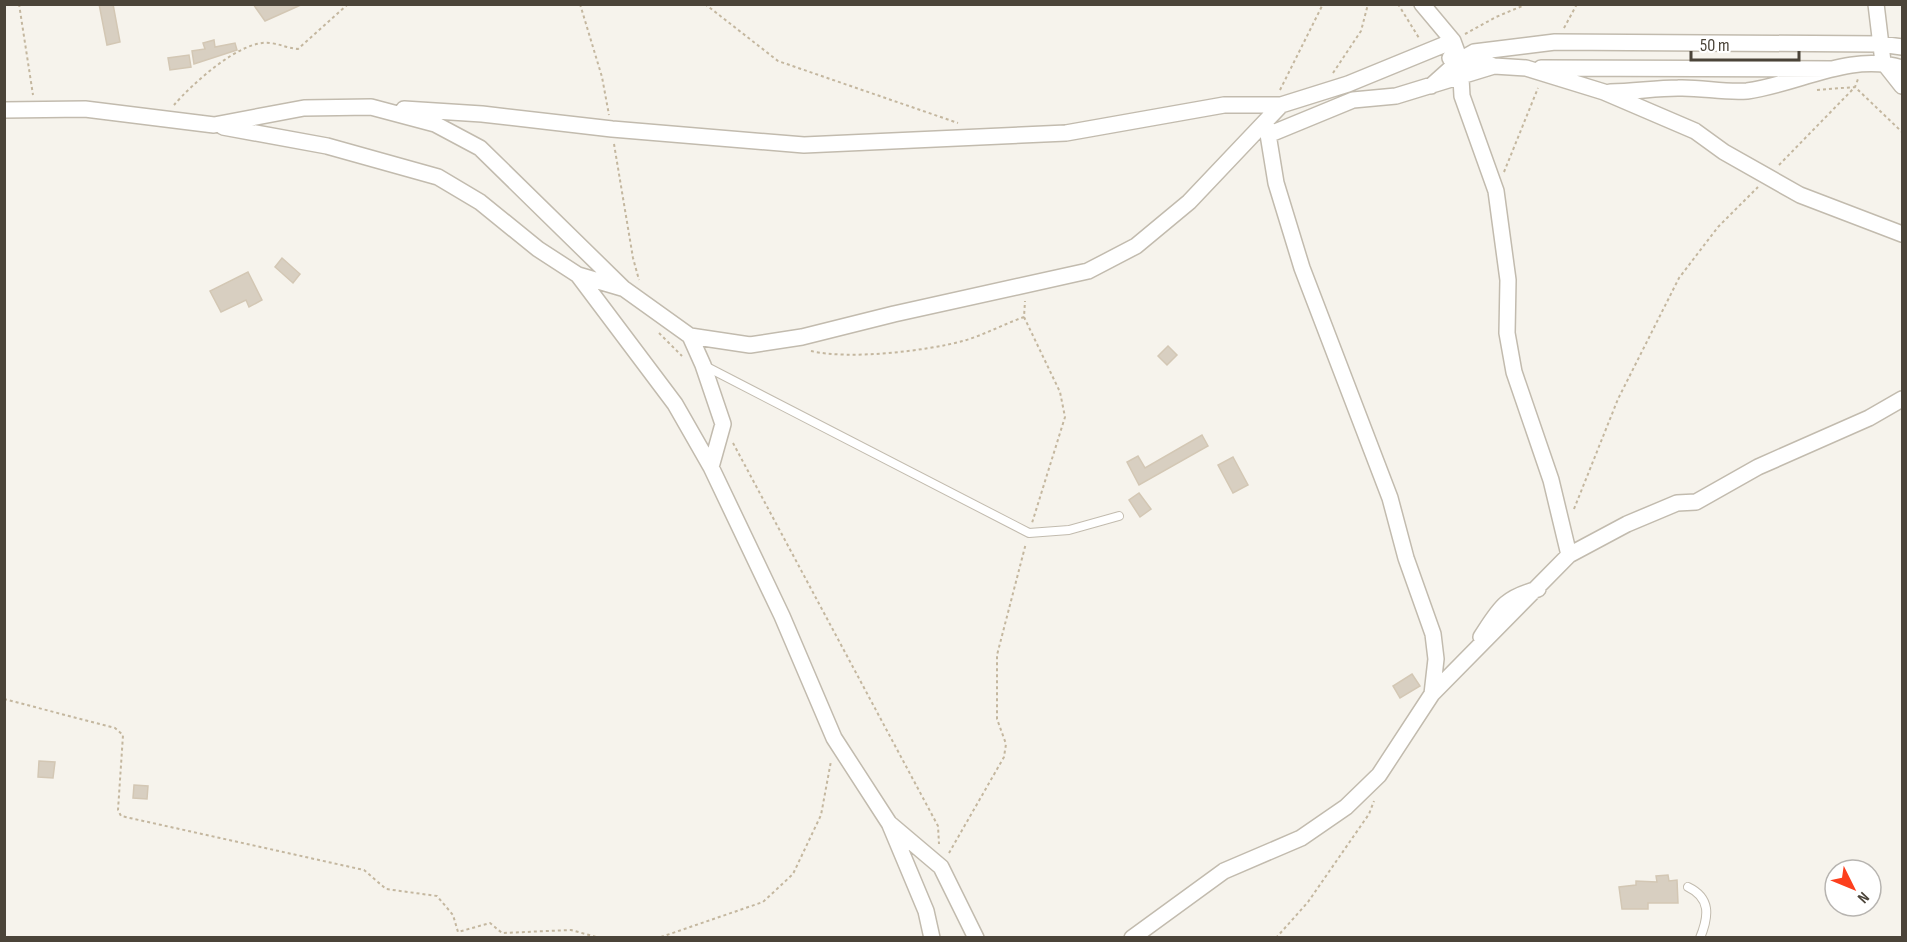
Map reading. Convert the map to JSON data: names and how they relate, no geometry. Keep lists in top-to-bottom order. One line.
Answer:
{"scale_bar":"50 m","north":"bottom right"}
